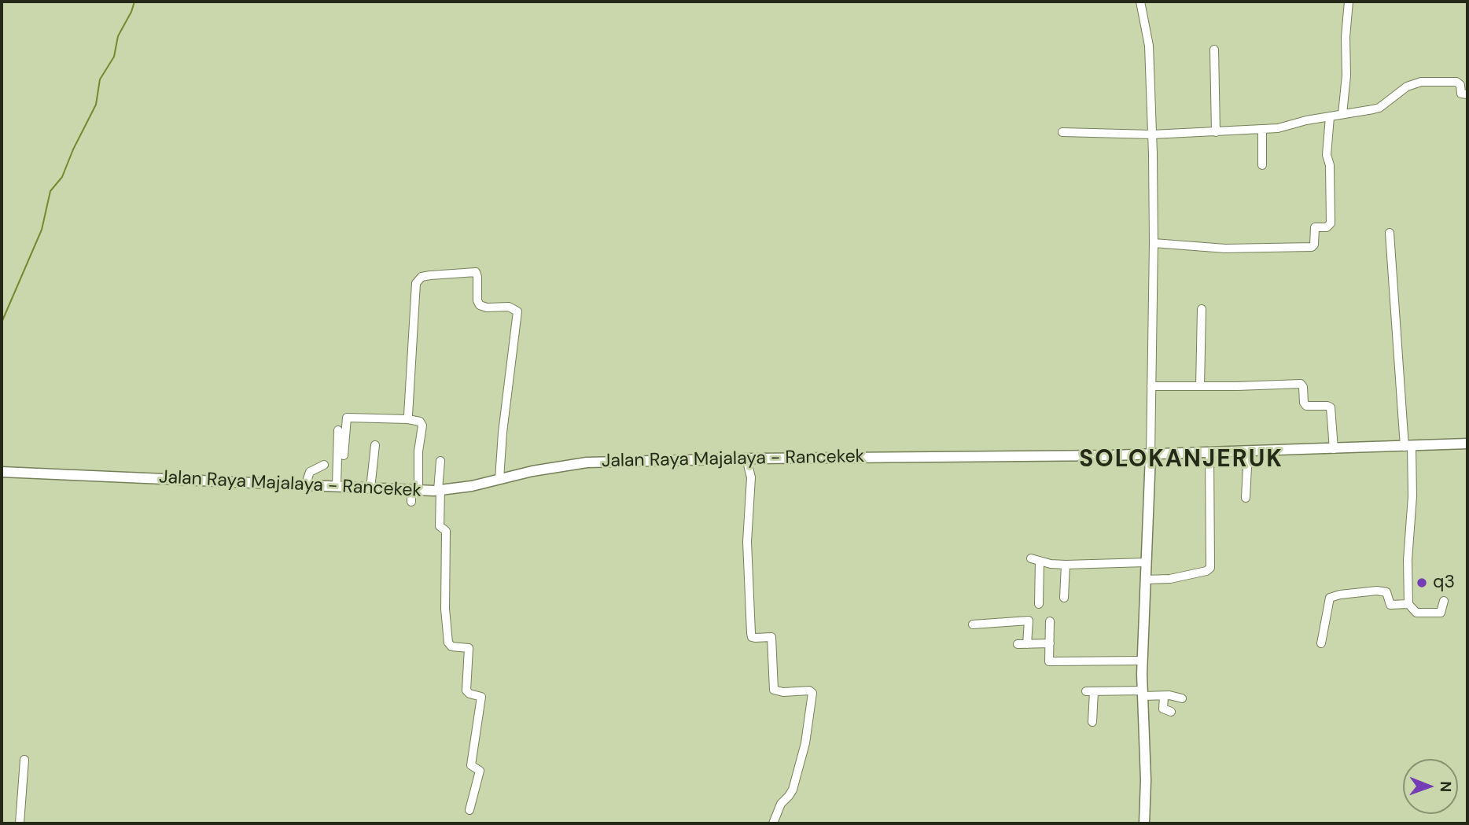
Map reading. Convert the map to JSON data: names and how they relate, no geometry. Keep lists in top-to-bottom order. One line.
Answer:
{"streets":{"main road":["Jalan Raya Majalaya - Rancekek"]},"districts":["SOLOKANJERUK"],"places":["q3"],"north":"right"}
